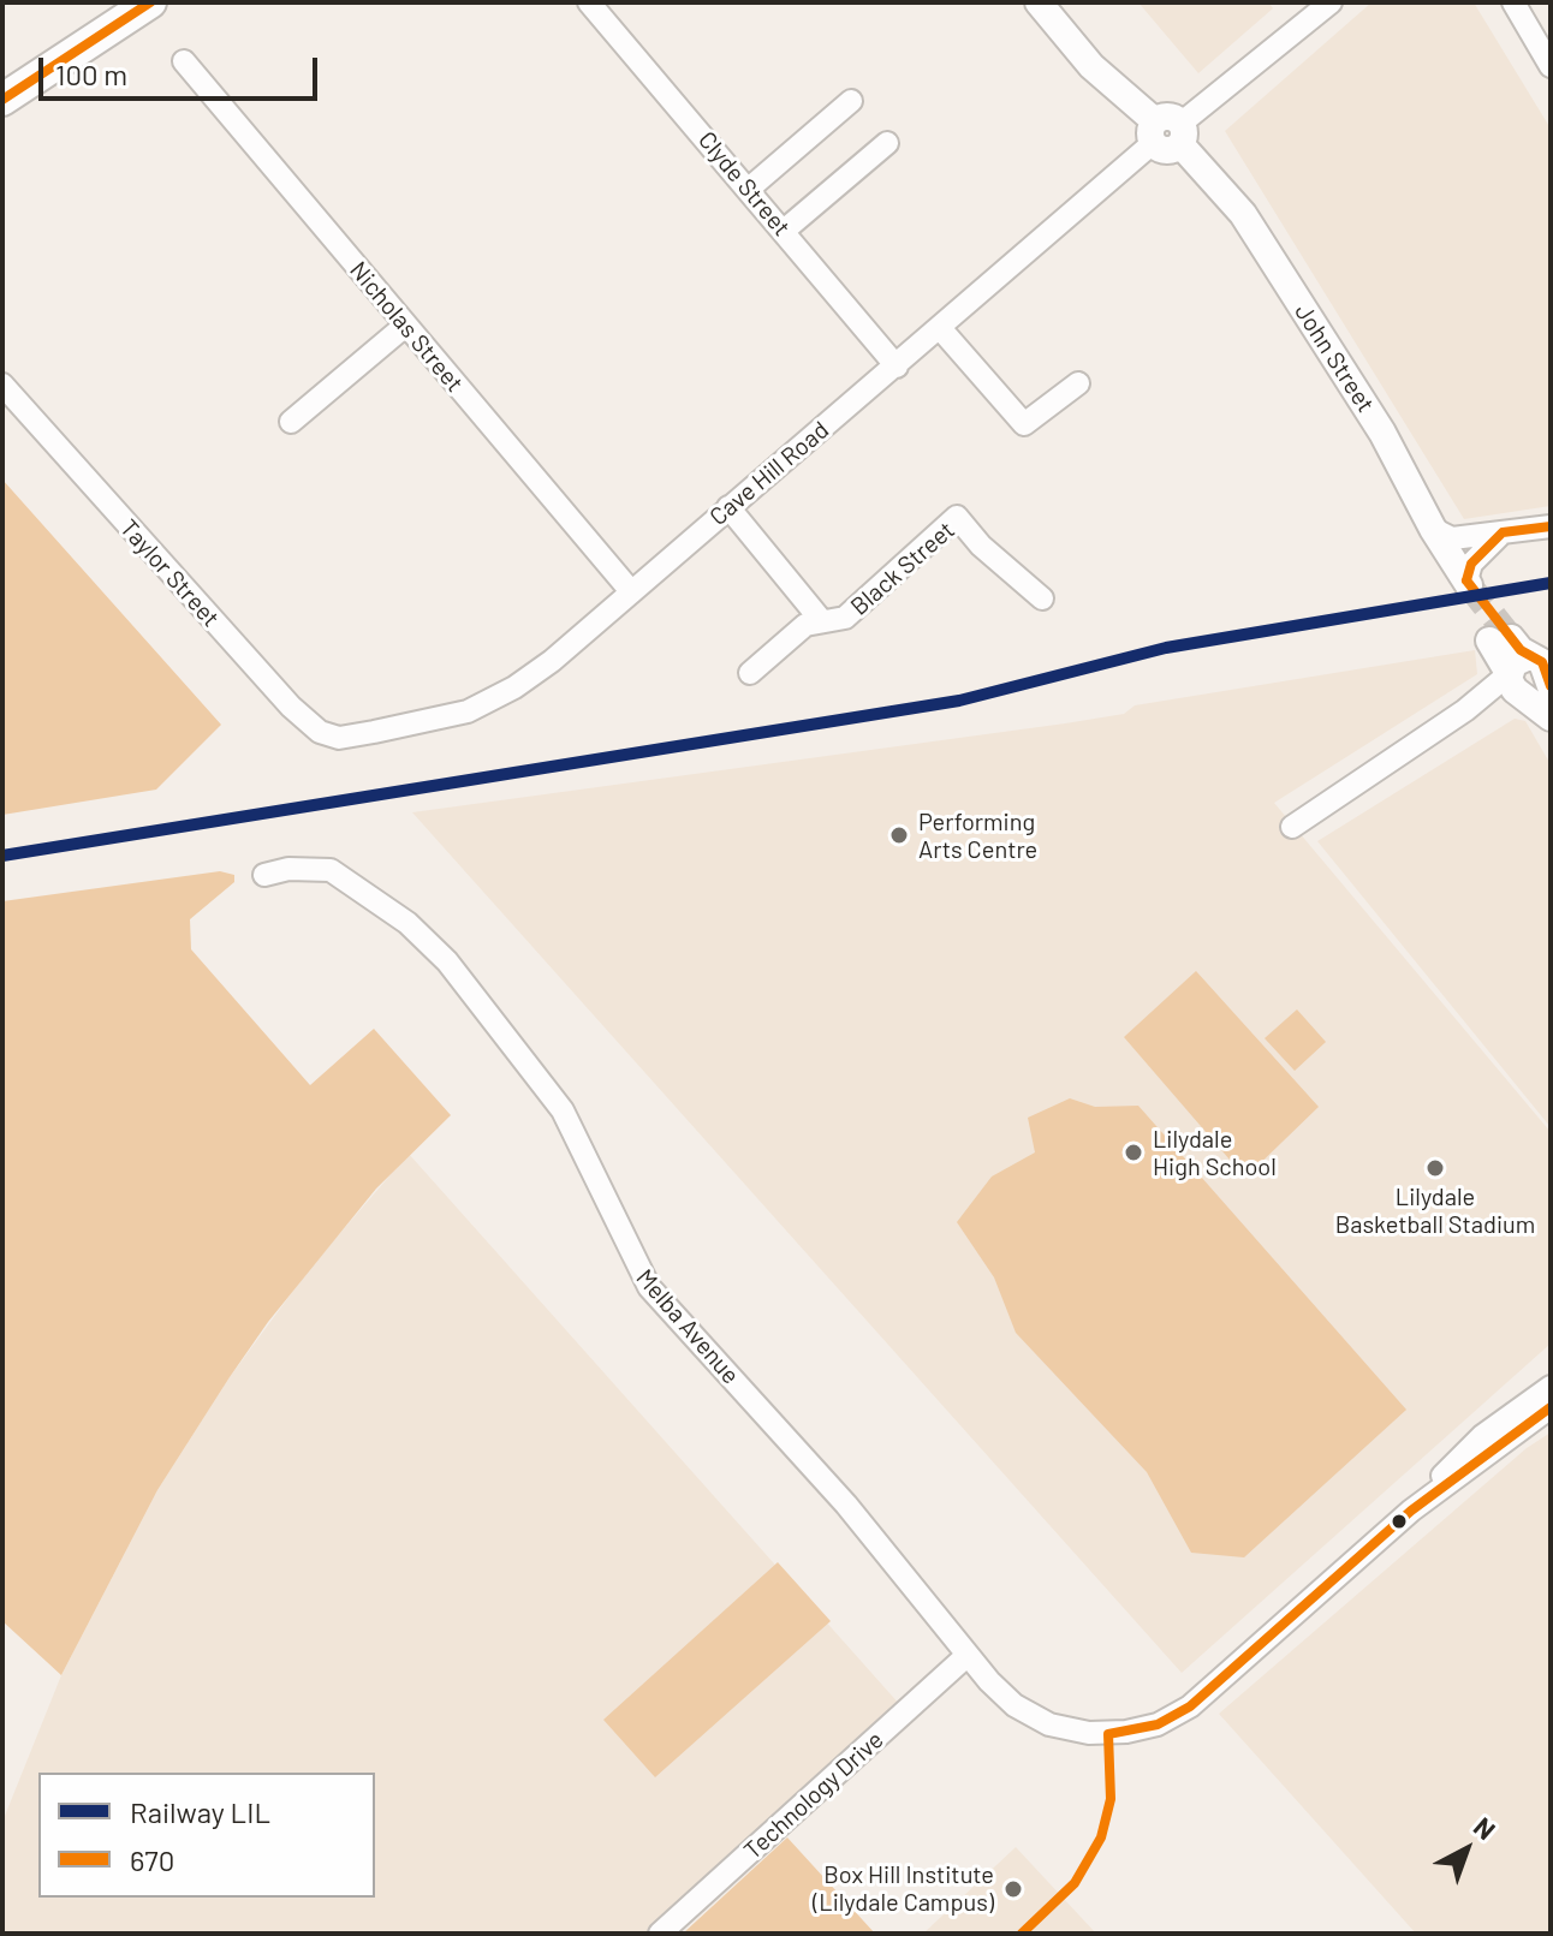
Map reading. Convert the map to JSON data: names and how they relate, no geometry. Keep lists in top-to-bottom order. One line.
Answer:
{"streets":{"main road":["John Street"],"street":["Clyde Street","Nicholas Street","Cave Hill Road","Black Street","Taylor Street","Melba Avenue","Technology Drive"]},"crossings":[["Clyde Street","Cave Hill Road"],["Nicholas Street","Cave Hill Road"],["John Street","Cave Hill Road"],["Cave Hill Road","Taylor Street"],["Melba Avenue","Technology Drive"]],"places":["Performing Arts Centre","Lilydale High School","Lilydale Basketball Stadium","Box Hill Institute (Lilydale Campus)"],"lines":["transit line 670","rail line LIL"],"legend":["Railway LIL","670"],"scale_bar":"100 m","north":"top right"}
